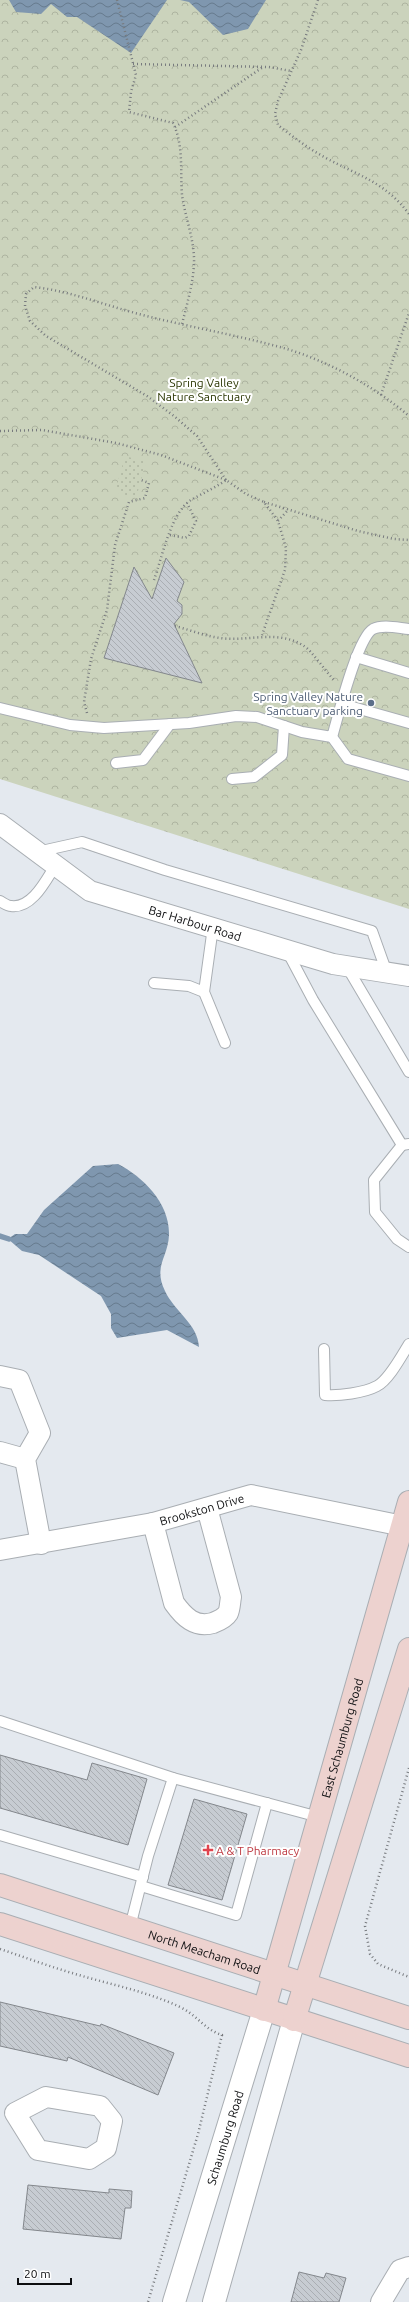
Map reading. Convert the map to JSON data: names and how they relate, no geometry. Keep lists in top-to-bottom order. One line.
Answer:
{"streets":{"main road":["East Schaumburg Road","North Meacham Road","Schaumburg Road"],"street":["Bar Harbour Road","Brookston Drive"]},"crossings":[["Brookston Drive","East Schaumburg Road"],["East Schaumburg Road","North Meacham Road"],["East Schaumburg Road","Schaumburg Road"],["North Meacham Road","Schaumburg Road"]],"parks":["Spring Valley Nature Sanctuary"],"places":{"other":["Spring Valley Nature Sanctuary parking"],"health":["A & T Pharmacy"]},"scale_bar":"20 m"}
